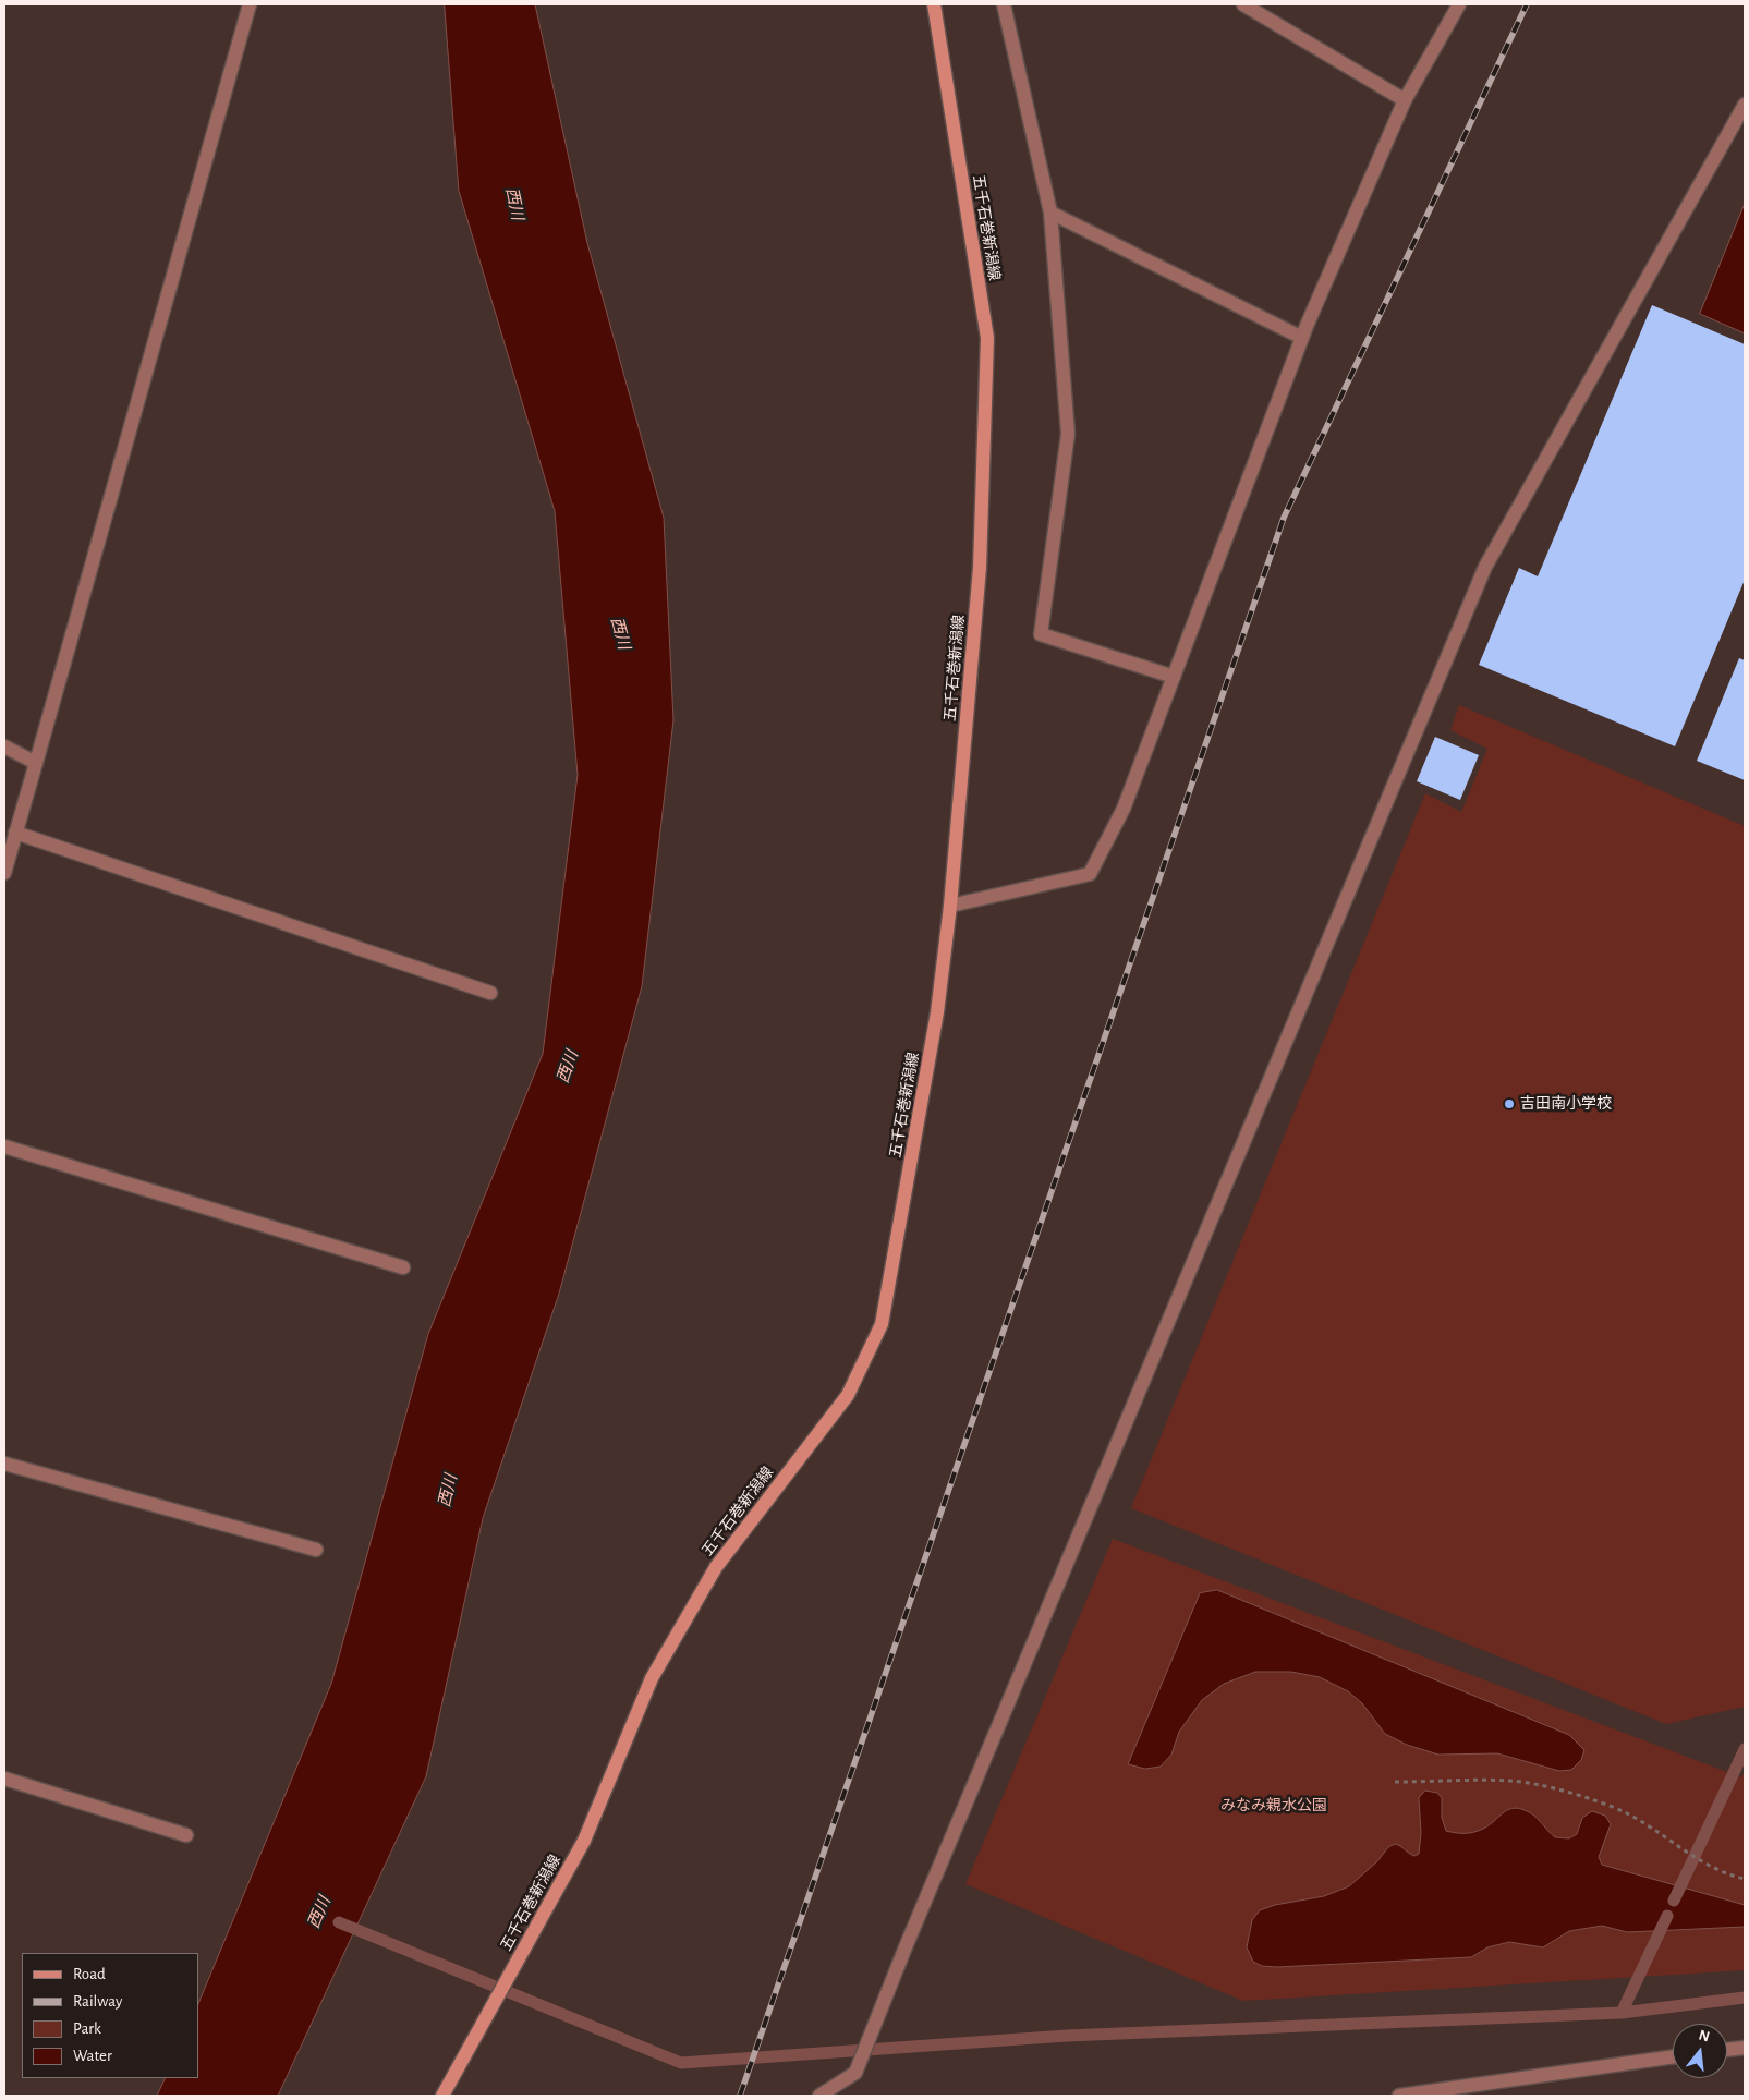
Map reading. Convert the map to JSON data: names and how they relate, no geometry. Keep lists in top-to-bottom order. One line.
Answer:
{"streets":{"main road":["五千石巻新潟線"]},"water":["西川"],"parks":["みなみ親水公園"],"places":["吉田南小学校"],"legend":["Road","Railway","Park","Water"],"north":"top"}
